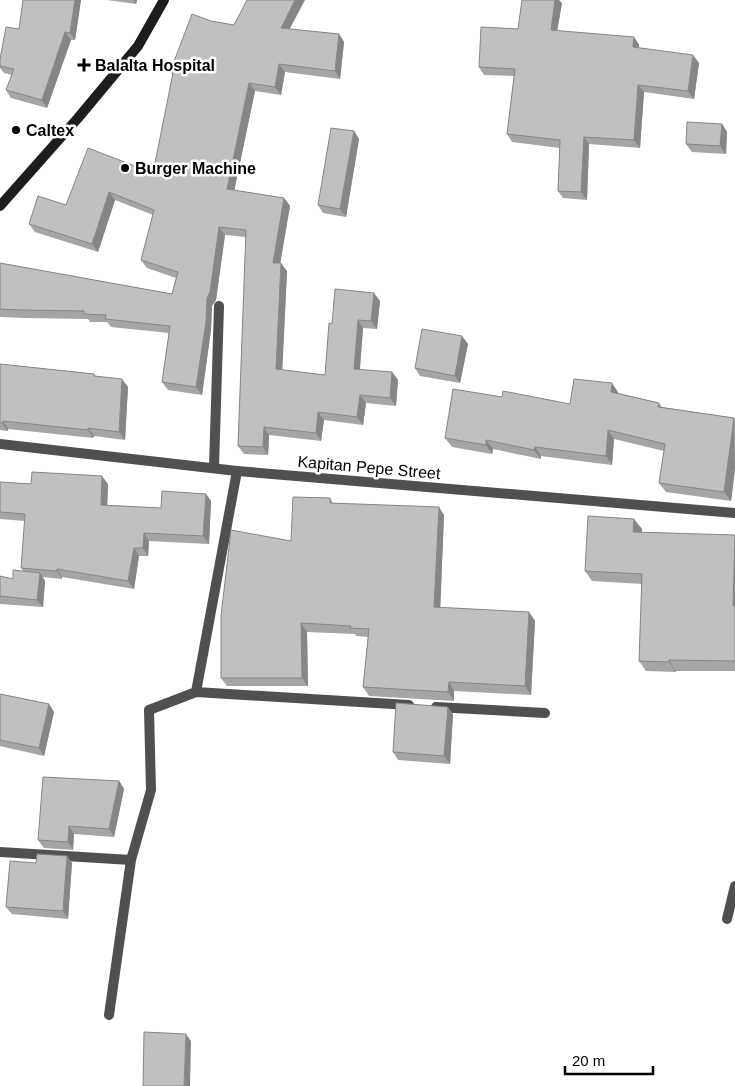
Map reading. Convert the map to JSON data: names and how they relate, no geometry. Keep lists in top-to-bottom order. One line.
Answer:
{"streets":{"street":["Kapitan Pepe Street"]},"places":{"health":["Balalta Hospital"],"other":["Caltex","Burger Machine"]},"scale_bar":"20 m"}
